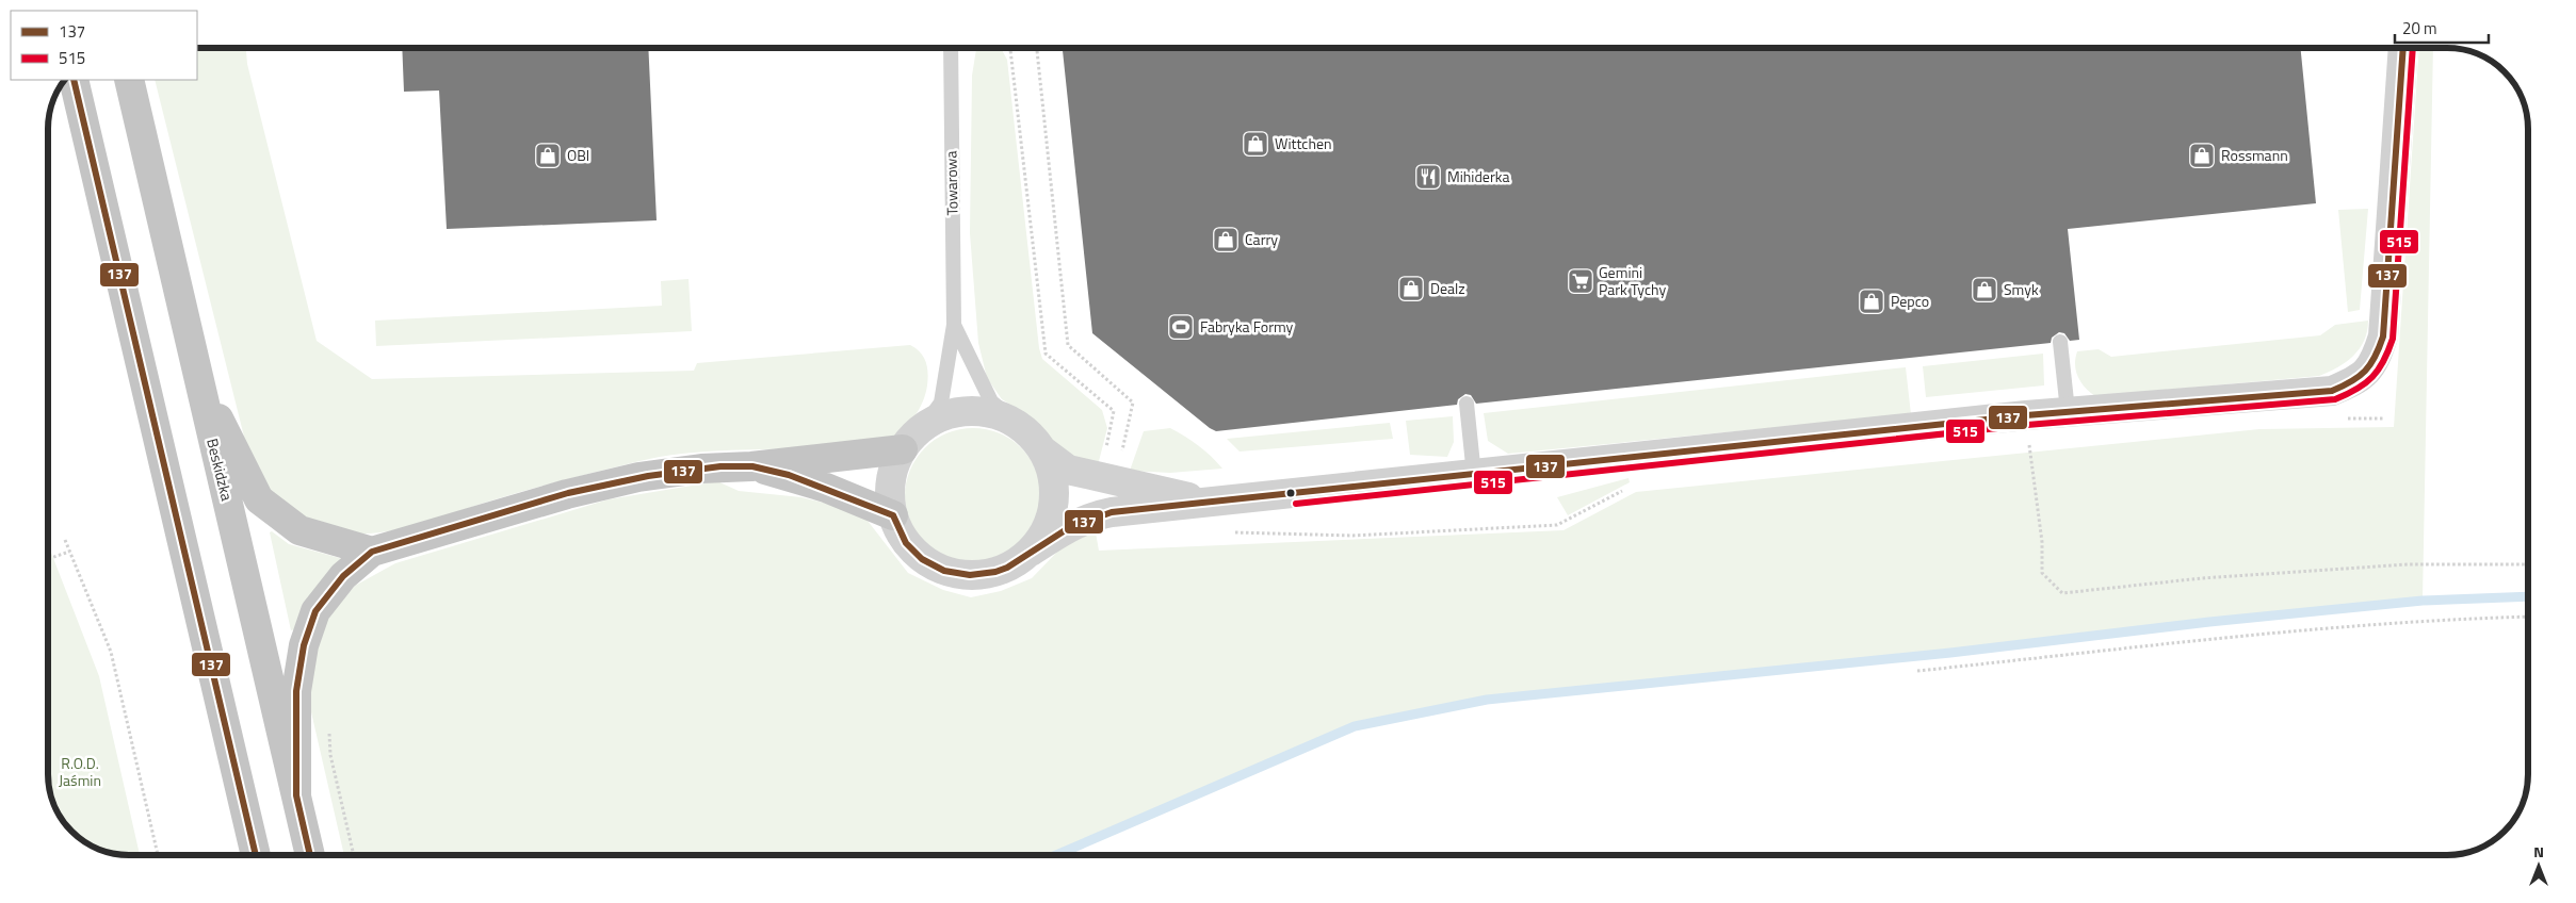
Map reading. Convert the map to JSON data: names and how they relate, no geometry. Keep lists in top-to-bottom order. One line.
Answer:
{"streets":{"main road":["Beskidzka"],"street":["Towarowa"]},"parks":["R.O.D. Jaśmin"],"places":{"shop":["Wittchen","OBI","Rossmann","Carry","Dealz","Smyk","Pepco"],"restaurant":["Mihiderka"],"supermarket":["Gemini Park Tychy"],"sports":["Fabryka Formy"]},"lines":["transit line 137","transit line 515"],"legend":["137","515"],"scale_bar":"20 m","north":"top"}
